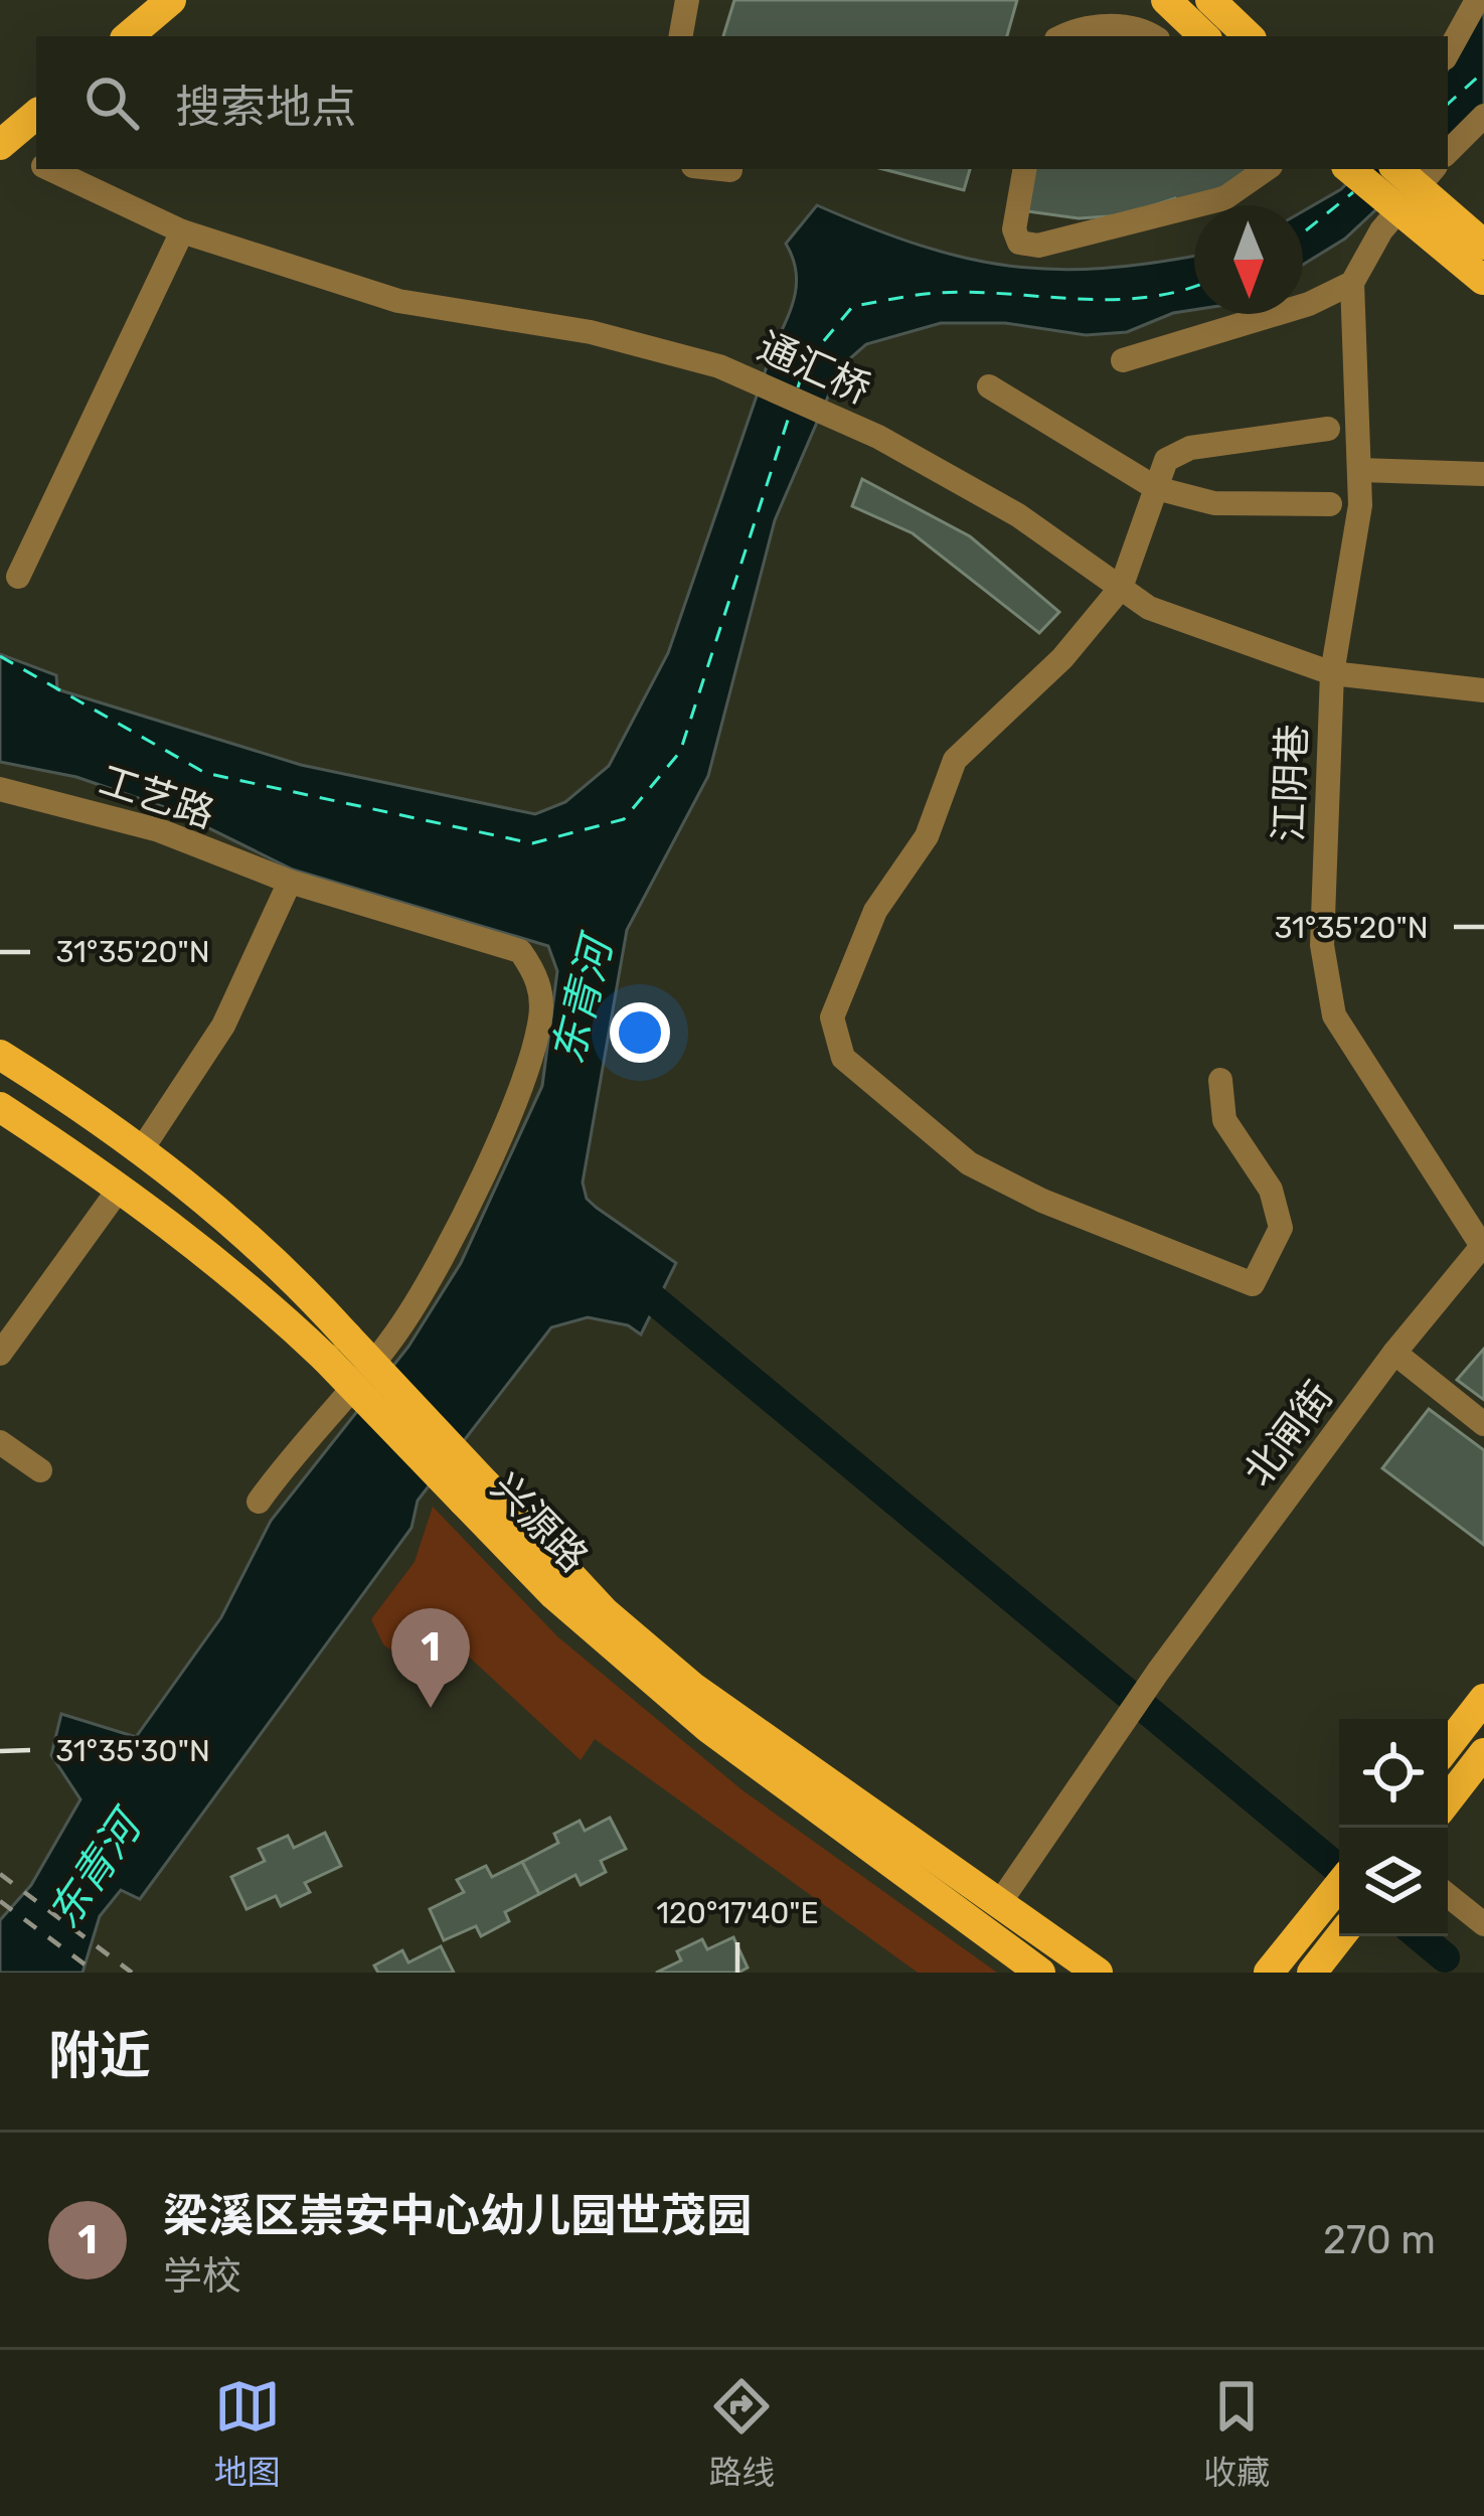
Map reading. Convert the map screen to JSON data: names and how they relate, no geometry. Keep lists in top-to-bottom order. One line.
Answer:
{"streets":{"main road":["兴源路"],"street":["通汇桥","江阴巷","工艺路","北闸街"]},"crossings":[["通汇桥","江阴巷"],["江阴巷","北闸街"],["北闸街","兴源路"]],"water":["东青河"],"north":"bottom","page":{"search":"搜索地点","pins":"1","heading":"附近","list":[{"mark":"1","name":"梁溪区崇安中心幼儿园世茂园","note":"学校","value":"270 m"}],"nav":["地图","路线","收藏"]},"coordinates":["31°35'20\"N","31°35'30\"N","120°17'40\"E"]}
